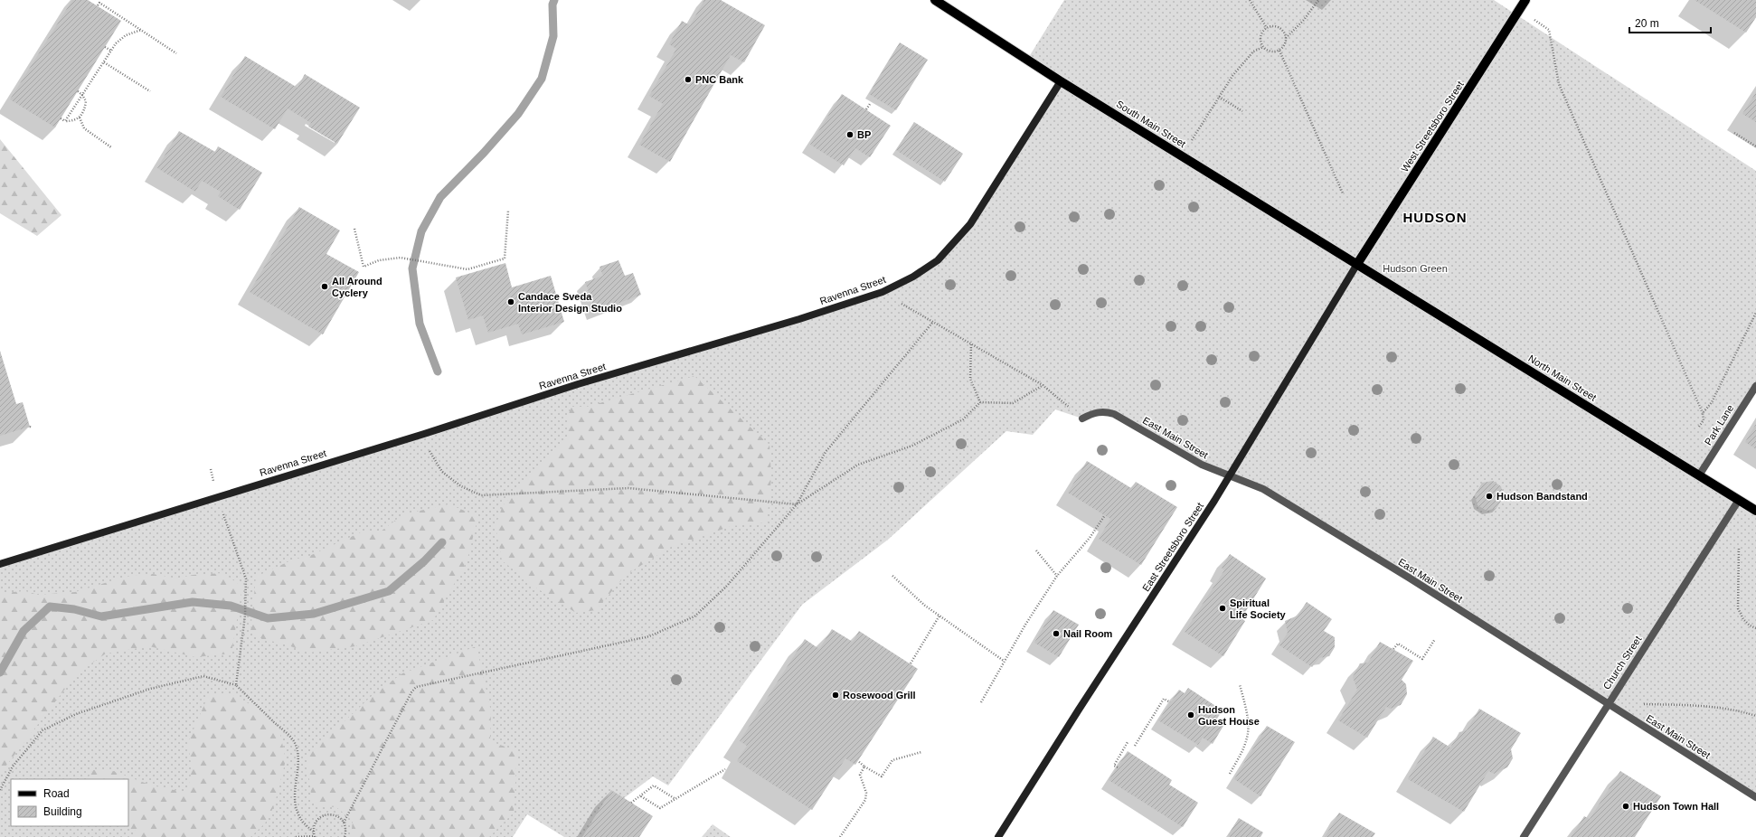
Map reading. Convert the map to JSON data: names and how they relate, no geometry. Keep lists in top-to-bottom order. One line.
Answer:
{"streets":{"main road":["South Main Street","West Streetsboro Street","North Main Street"],"street":["Ravenna Street","Park Lane","East Main Street","East Streetsboro Street","Church Street"]},"crossings":[["South Main Street","West Streetsboro Street"],["South Main Street","Ravenna Street"],["South Main Street","North Main Street"],["South Main Street","East Streetsboro Street"],["West Streetsboro Street","North Main Street"],["West Streetsboro Street","East Streetsboro Street"],["North Main Street","Park Lane"],["North Main Street","East Streetsboro Street"],["North Main Street","Church Street"],["East Main Street","East Streetsboro Street"],["East Main Street","Church Street"]],"districts":["HUDSON"],"parks":["Hudson Green"],"places":["PNC Bank","BP","All Around Cyclery","Candace Sveda Interior Design Studio","Hudson Bandstand","Spiritual Life Society","Nail Room","Rosewood Grill","Hudson Guest House","Hudson Town Hall"],"legend":["Road","Building"],"scale_bar":"20 m"}
